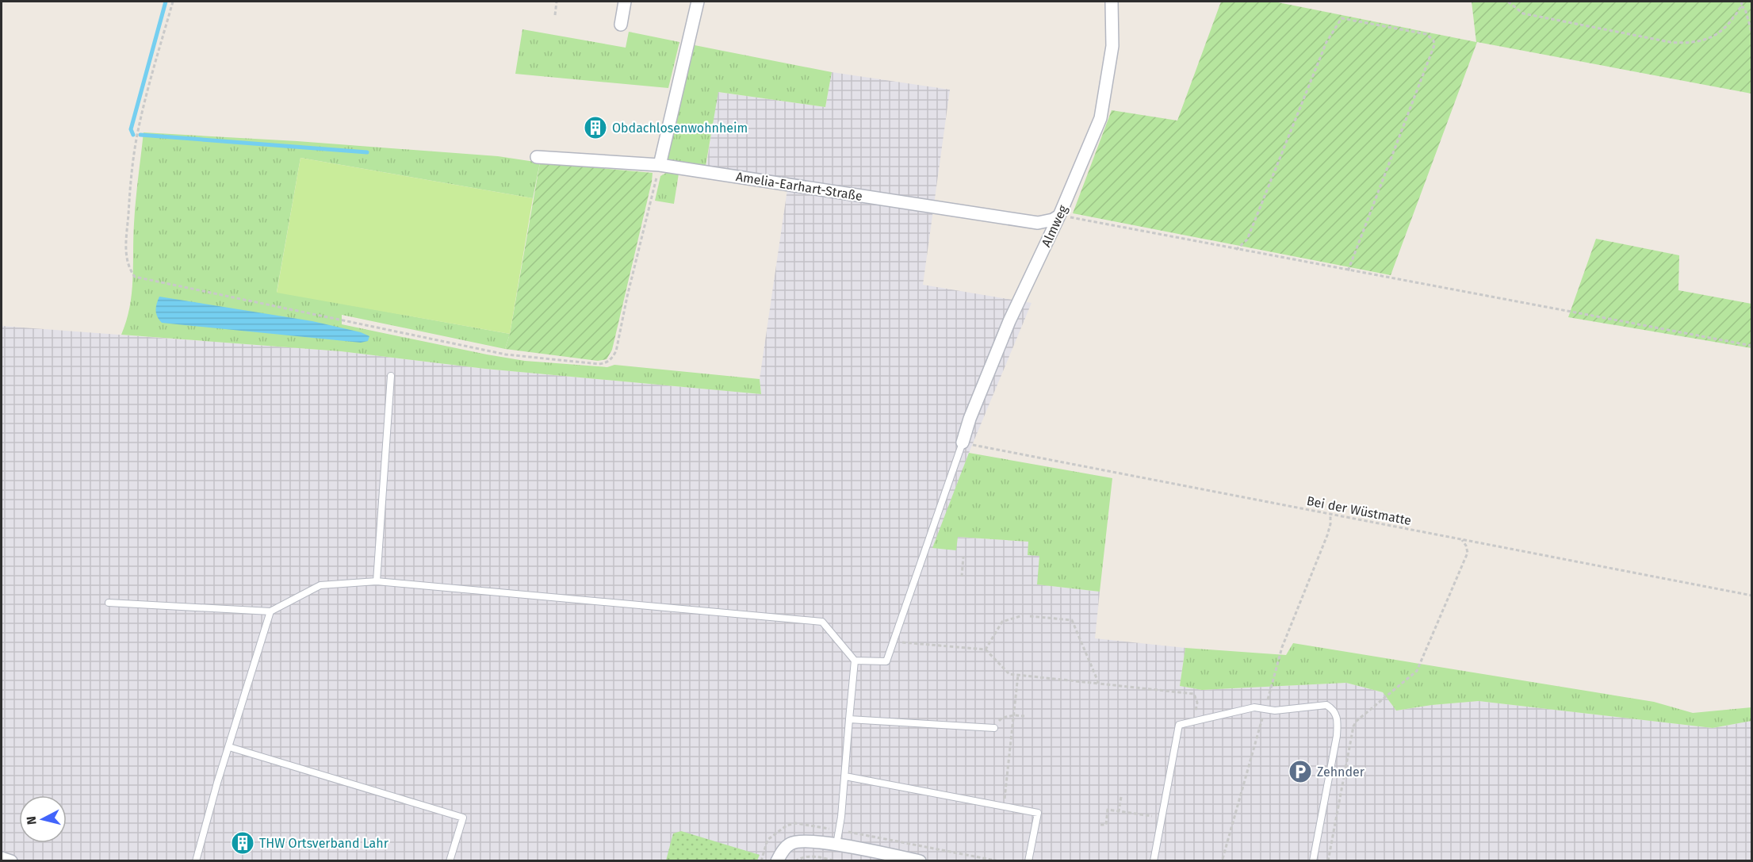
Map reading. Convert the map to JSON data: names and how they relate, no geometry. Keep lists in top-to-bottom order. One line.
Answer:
{"streets":{"street":["Amelia-Earhart-Straße","Almweg"],"path":["Bei der Wüstmatte"]},"crossings":[["Amelia-Earhart-Straße","Almweg"],["Almweg","Bei der Wüstmatte"]],"places":{"building":["Obdachlosenwohnheim","THW Ortsverband Lahr"],"parking":["Zehnder"]},"north":"left"}
